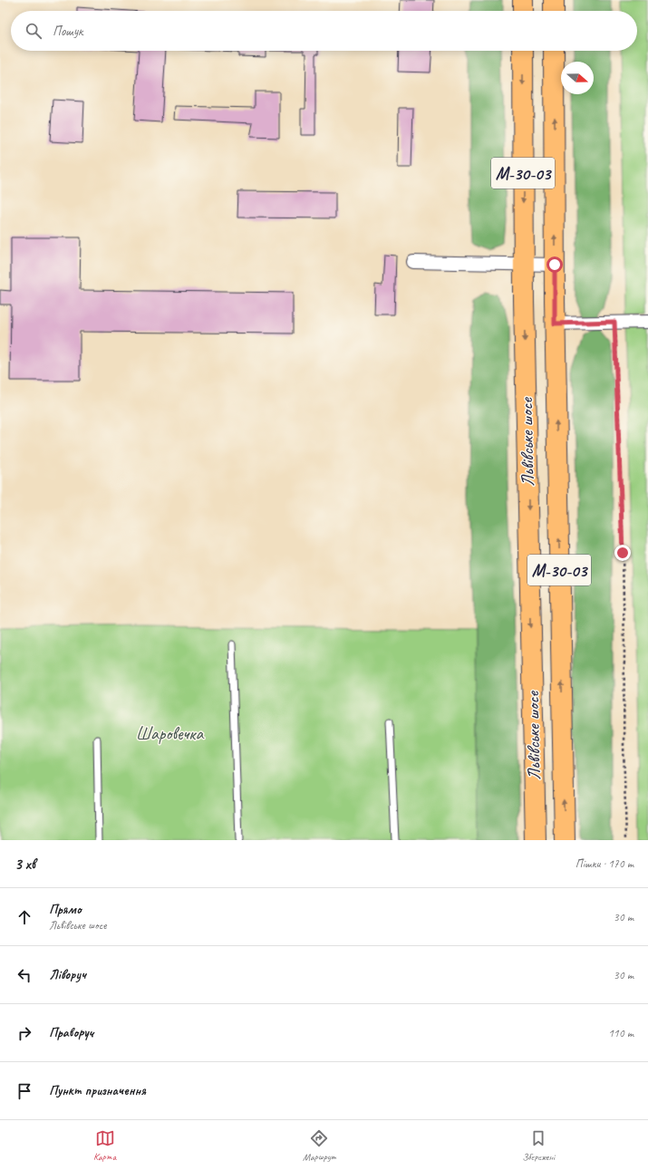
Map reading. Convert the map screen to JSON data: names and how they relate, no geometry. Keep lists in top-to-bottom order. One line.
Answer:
{"streets":{"main road":["М-30-03","Львівське шосе"]},"parks":["Шаровечка"],"north":"right","page":{"search":"Пошук","heading":["3 хв","Пішки · 170 m"],"list":[["Прямо","Львівське шосе","30 m"],["Ліворуч","30 m"],["Праворуч","110 m"],"Пункт призначення"],"nav":["Карта","Маршрут","Збережені"]}}
